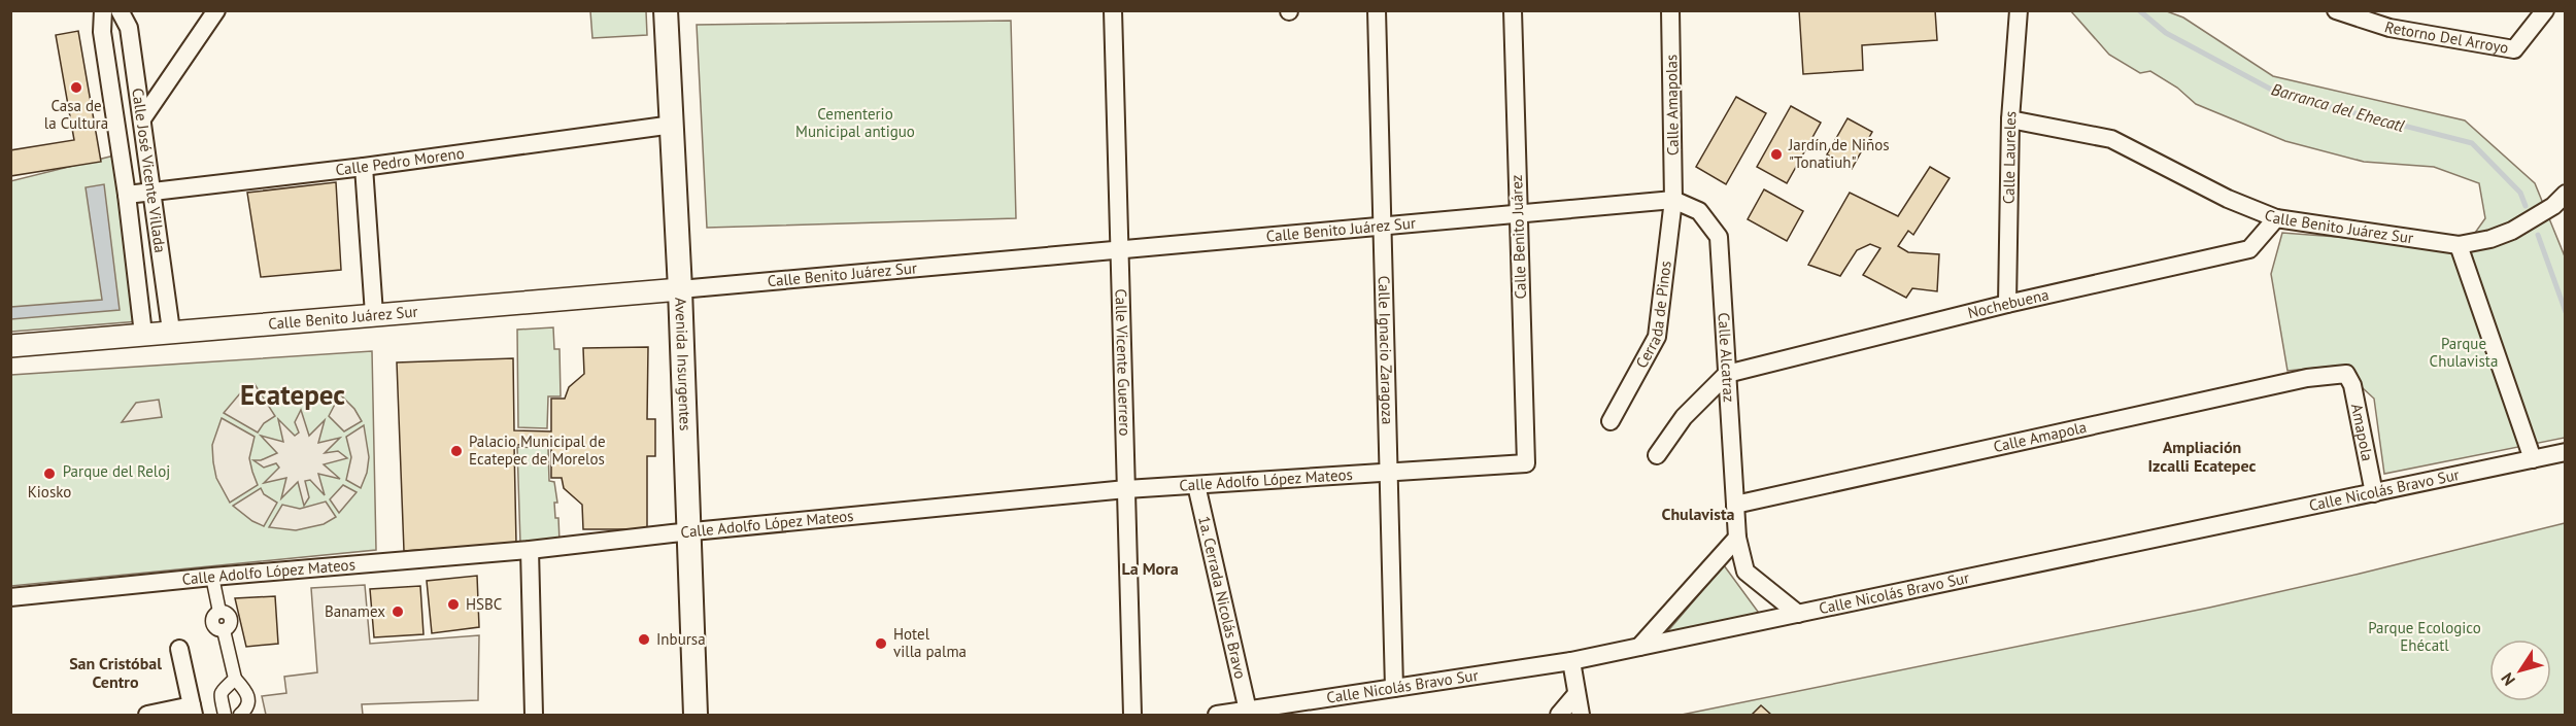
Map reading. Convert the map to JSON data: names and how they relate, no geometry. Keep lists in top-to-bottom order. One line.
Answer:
{"streets":{"main road":["Avenida Insurgentes"],"street":["Retorno Del Arroyo","Calle Amapolas","Calle Laureles","Calle Pedro Moreno","Calle José Vicente Villada","Calle Benito Juárez Sur","Calle Benito Juárez","Nochebuena","Cerrada de Pinos","Calle Ignacio Zaragoza","Calle Alcatraz","Calle Vicente Guerrero","Amapola","Calle Amapola","Calle Adolfo López Mateos","Calle Nicolás Bravo Sur","1a. Cerrada Nicolás Bravo"]},"crossings":[["Calle Amapolas","Calle Benito Juárez Sur"],["Calle Amapolas","Cerrada de Pinos"],["Calle Amapolas","Calle Alcatraz"],["Calle Laureles","Calle Benito Juárez Sur"],["Calle Laureles","Nochebuena"],["Calle Pedro Moreno","Calle José Vicente Villada"],["Calle Pedro Moreno","Avenida Insurgentes"],["Calle José Vicente Villada","Calle Benito Juárez Sur"],["Calle Benito Juárez Sur","Calle Benito Juárez"],["Calle Benito Juárez Sur","Nochebuena"],["Calle Benito Juárez Sur","Cerrada de Pinos"],["Calle Benito Juárez Sur","Calle Ignacio Zaragoza"],["Calle Benito Juárez Sur","Calle Alcatraz"],["Calle Benito Juárez Sur","Avenida Insurgentes"],["Calle Benito Juárez Sur","Calle Vicente Guerrero"],["Calle Benito Juárez","Calle Adolfo López Mateos"],["Nochebuena","Calle Alcatraz"],["Cerrada de Pinos","Calle Alcatraz"],["Calle Ignacio Zaragoza","Calle Adolfo López Mateos"],["Calle Ignacio Zaragoza","Calle Nicolás Bravo Sur"],["Calle Alcatraz","Calle Amapola"],["Calle Alcatraz","Calle Nicolás Bravo Sur"],["Avenida Insurgentes","Calle Adolfo López Mateos"],["Calle Vicente Guerrero","Calle Adolfo López Mateos"],["Amapola","Calle Amapola"],["Amapola","Calle Nicolás Bravo Sur"],["Calle Adolfo López Mateos","1a. Cerrada Nicolás Bravo"],["Calle Nicolás Bravo Sur","1a. Cerrada Nicolás Bravo"]],"districts":["Ecatepec","Ampliación Izcalli Ecatepec","Chulavista","La Mora","San Cristóbal Centro"],"water":["Barranca del Ehecatl"],"parks":["Cementerio Municipal antiguo","Parque Chulavista","Parque del Reloj","Parque Ecologico Ehécatl"],"places":["Casa de la Cultura","Jardín de Niños \"Tonatiuh\"","Palacio Municipal de Ecatepec de Morelos","Kiosko","HSBC","Banamex","Inbursa","Hotel villa palma"],"north":"bottom left"}
